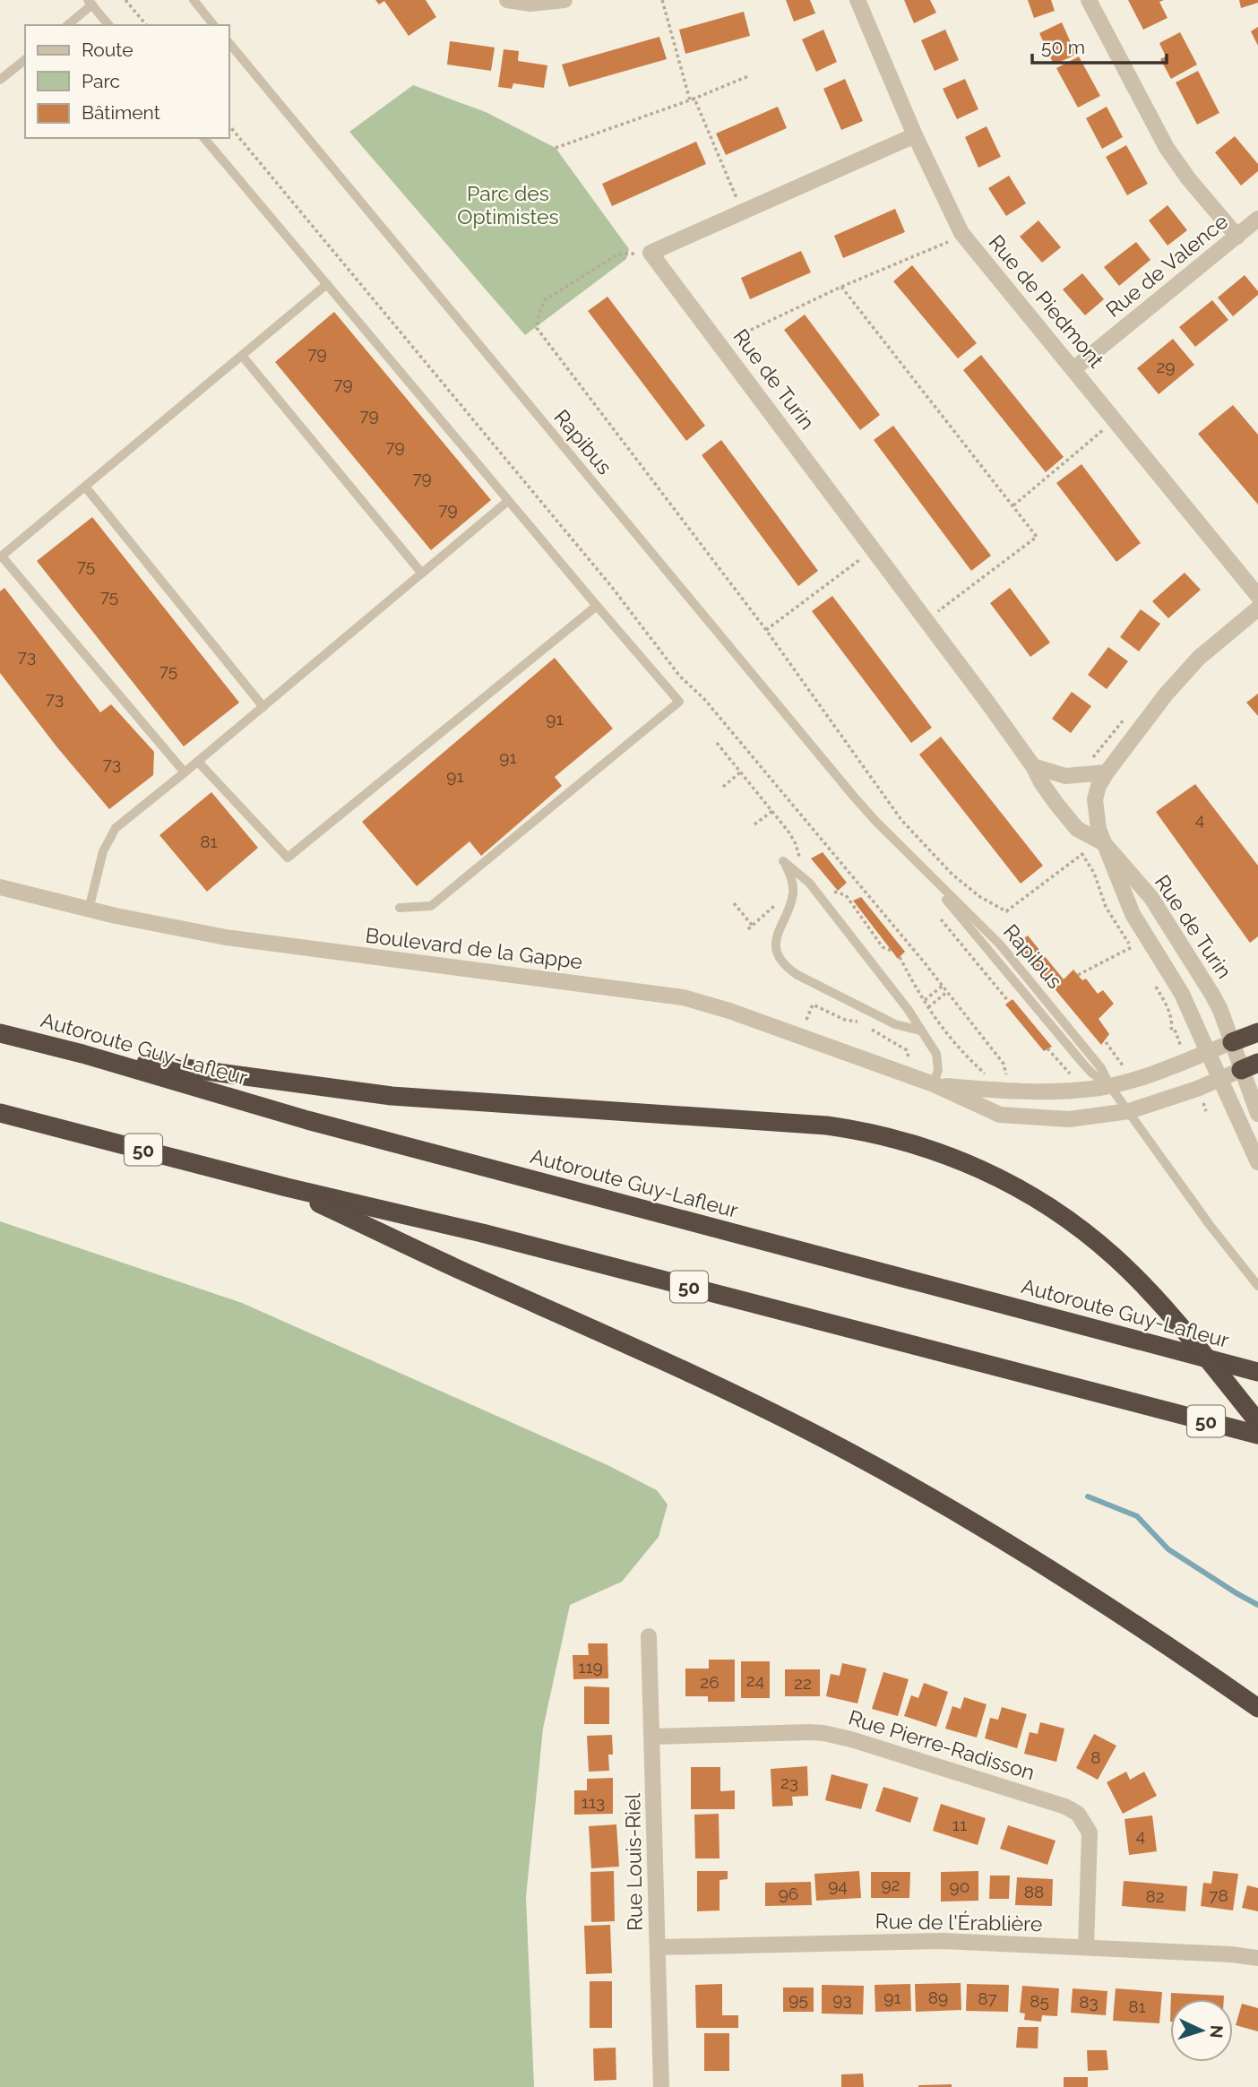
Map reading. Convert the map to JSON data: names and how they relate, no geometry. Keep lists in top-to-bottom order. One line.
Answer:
{"streets":{"highway":["Autoroute Guy-Lafleur","50"],"street":["Rue de Valence","Rue de Piedmont","Rue de Turin","Boulevard de la Gappe","Rue Pierre-Radisson","Rue Louis-Riel","Rue de l'Érablière"],"lane":["Rapibus"]},"crossings":[["Rue de Valence","Rue de Piedmont"],["Rue de Turin","Boulevard de la Gappe"],["Rapibus","Boulevard de la Gappe"],["Rue Pierre-Radisson","Rue Louis-Riel"],["Rue Pierre-Radisson","Rue de l'Érablière"],["Rue Louis-Riel","Rue de l'Érablière"]],"parks":["Parc des Optimistes"],"house_numbers":["79","29","79","79","79","79","79","75","75","73","75","73","91","91","73","91","4","81","119","24","26","22","8","23","113","11","4","92","94","90","88","96","78","82","91","89","87","95","93","85","83","81"],"legend":["Route","Parc","Bâtiment"],"scale_bar":"50 m","north":"right"}
